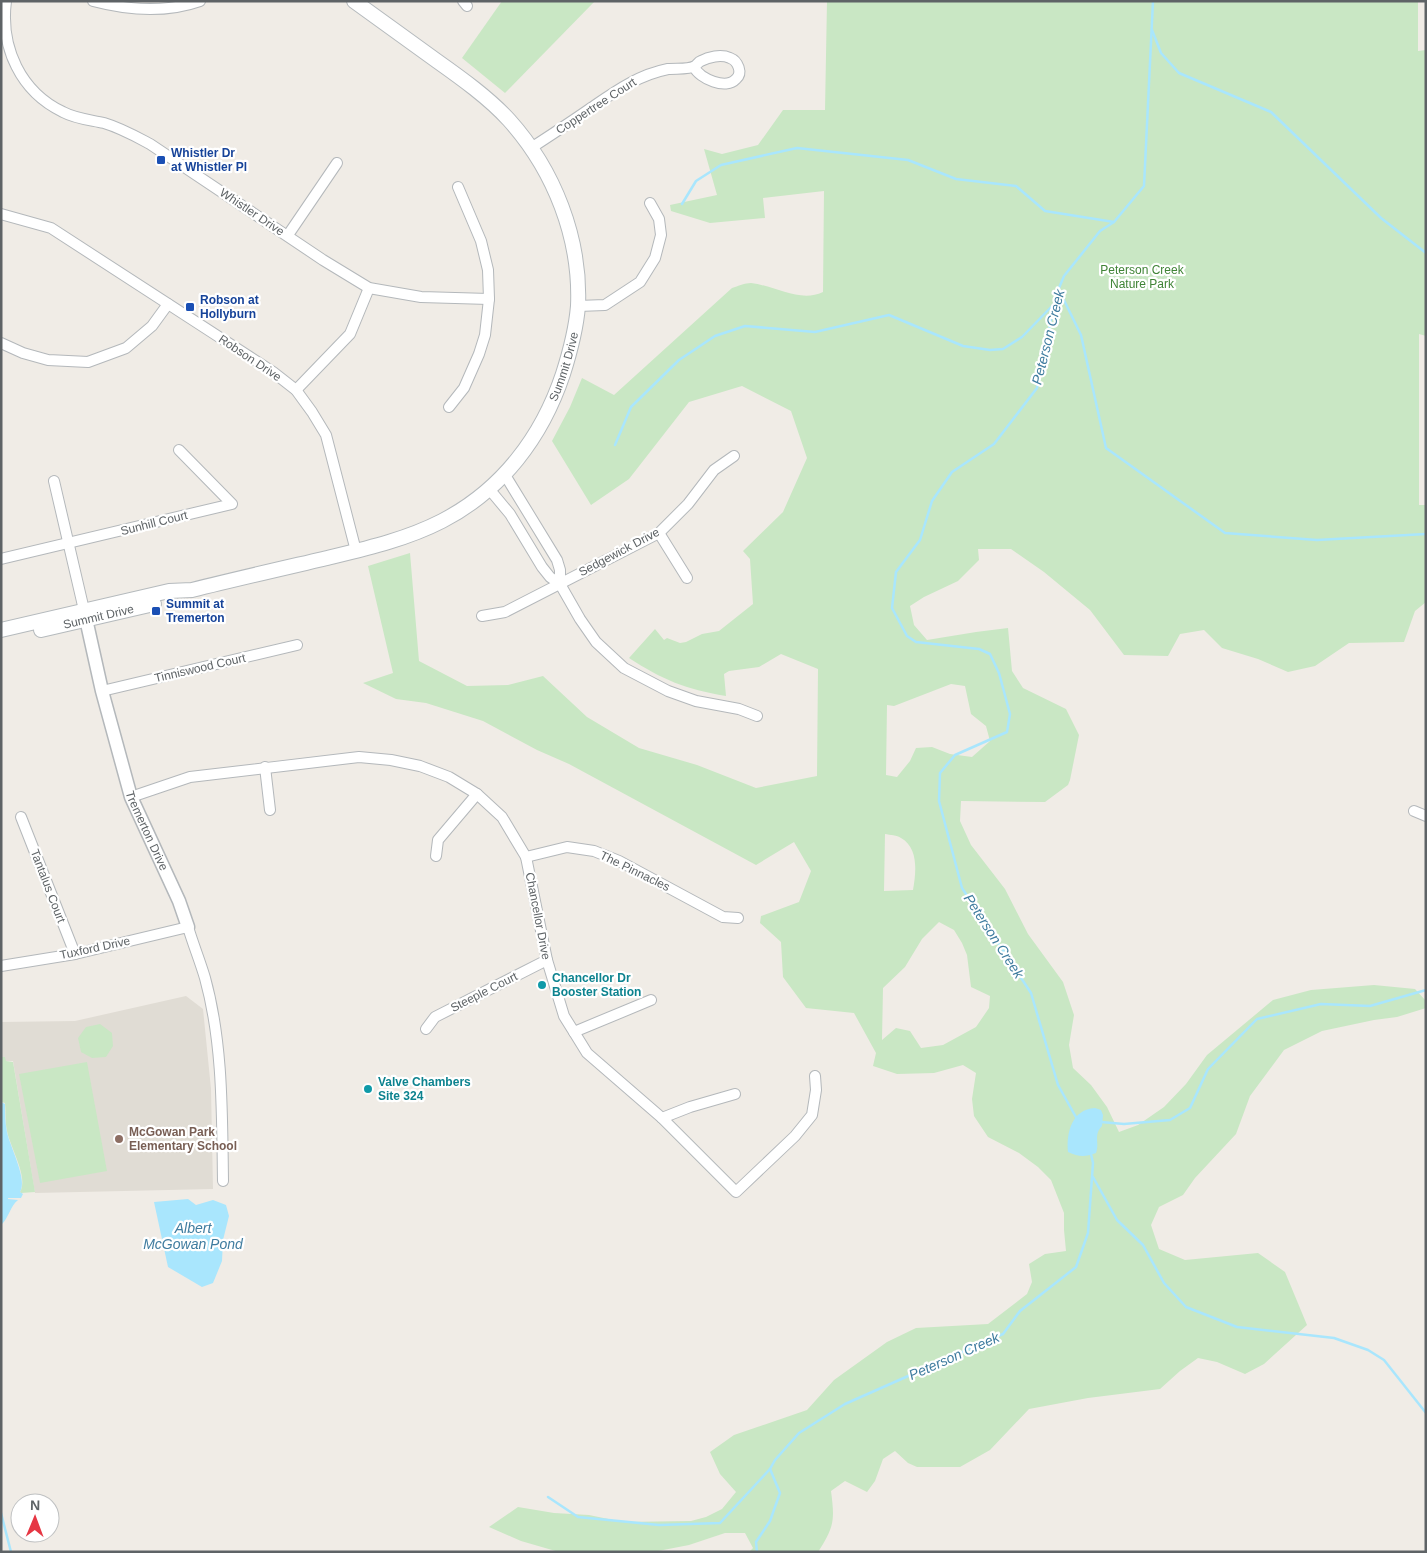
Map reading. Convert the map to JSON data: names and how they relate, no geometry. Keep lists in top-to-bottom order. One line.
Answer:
{"streets":{"main road":["Summit Drive"],"street":["Coppertree Court","Whistler Drive","Robson Drive","Sunhill Court","Sedgewick Drive","Tinniswood Court","Tremerton Drive","The Pinnacles","Tantalus Court","Chancellor Drive","Tuxford Drive","Steeple Court"]},"crossings":[["Coppertree Court","Summit Drive"],["Robson Drive","Summit Drive"],["Summit Drive","Tremerton Drive"],["Sunhill Court","Tremerton Drive"],["Tinniswood Court","Tremerton Drive"],["Tremerton Drive","Chancellor Drive"],["Tremerton Drive","Tuxford Drive"],["The Pinnacles","Chancellor Drive"],["Tantalus Court","Tuxford Drive"],["Chancellor Drive","Steeple Court"]],"water":["Peterson Creek","Albert McGowan Pond"],"parks":["Peterson Creek Nature Park"],"places":{"transit":["Whistler Dr at Whistler Pl","Robson at Hollyburn","Summit at Tremerton"],"other":["Chancellor Dr Booster Station","Valve Chambers Site 324","McGowan Park Elementary School"]},"north":"top"}
